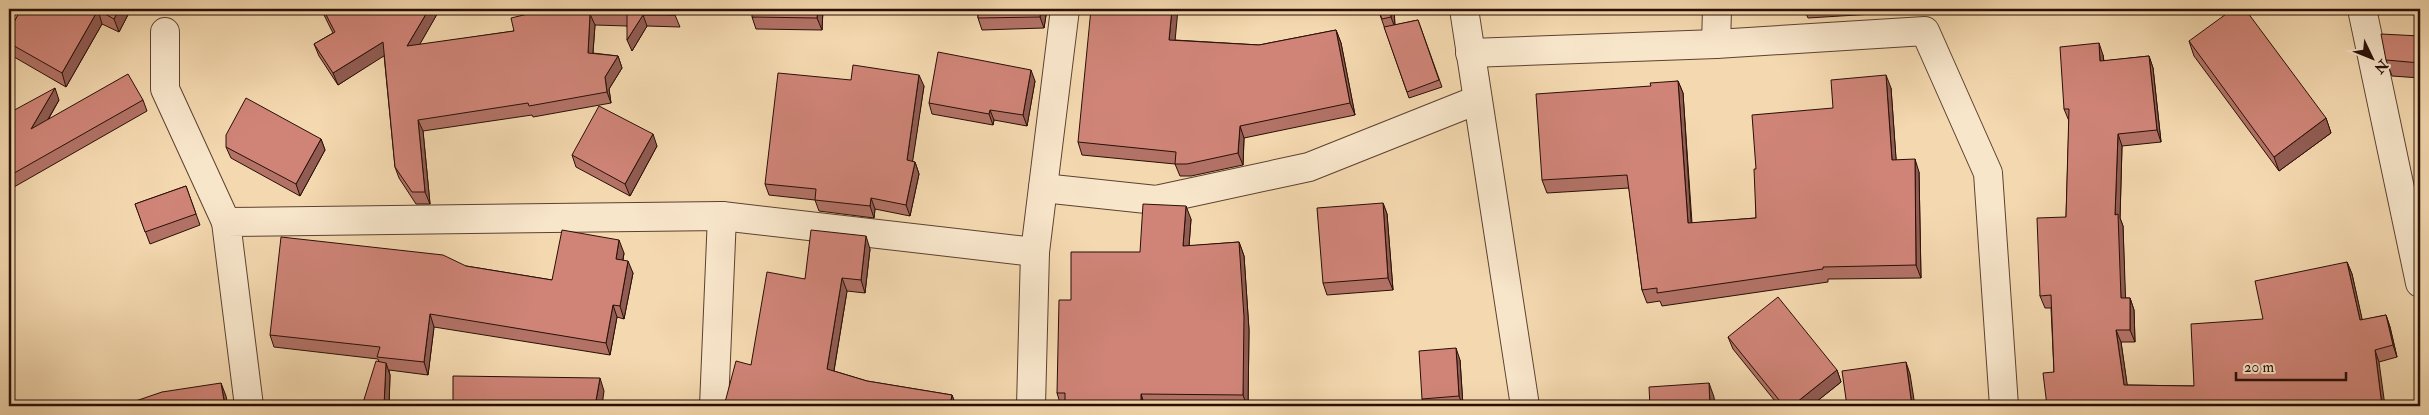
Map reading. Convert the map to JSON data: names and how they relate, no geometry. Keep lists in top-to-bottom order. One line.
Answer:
{"scale_bar":"20 m","north":"bottom right"}
